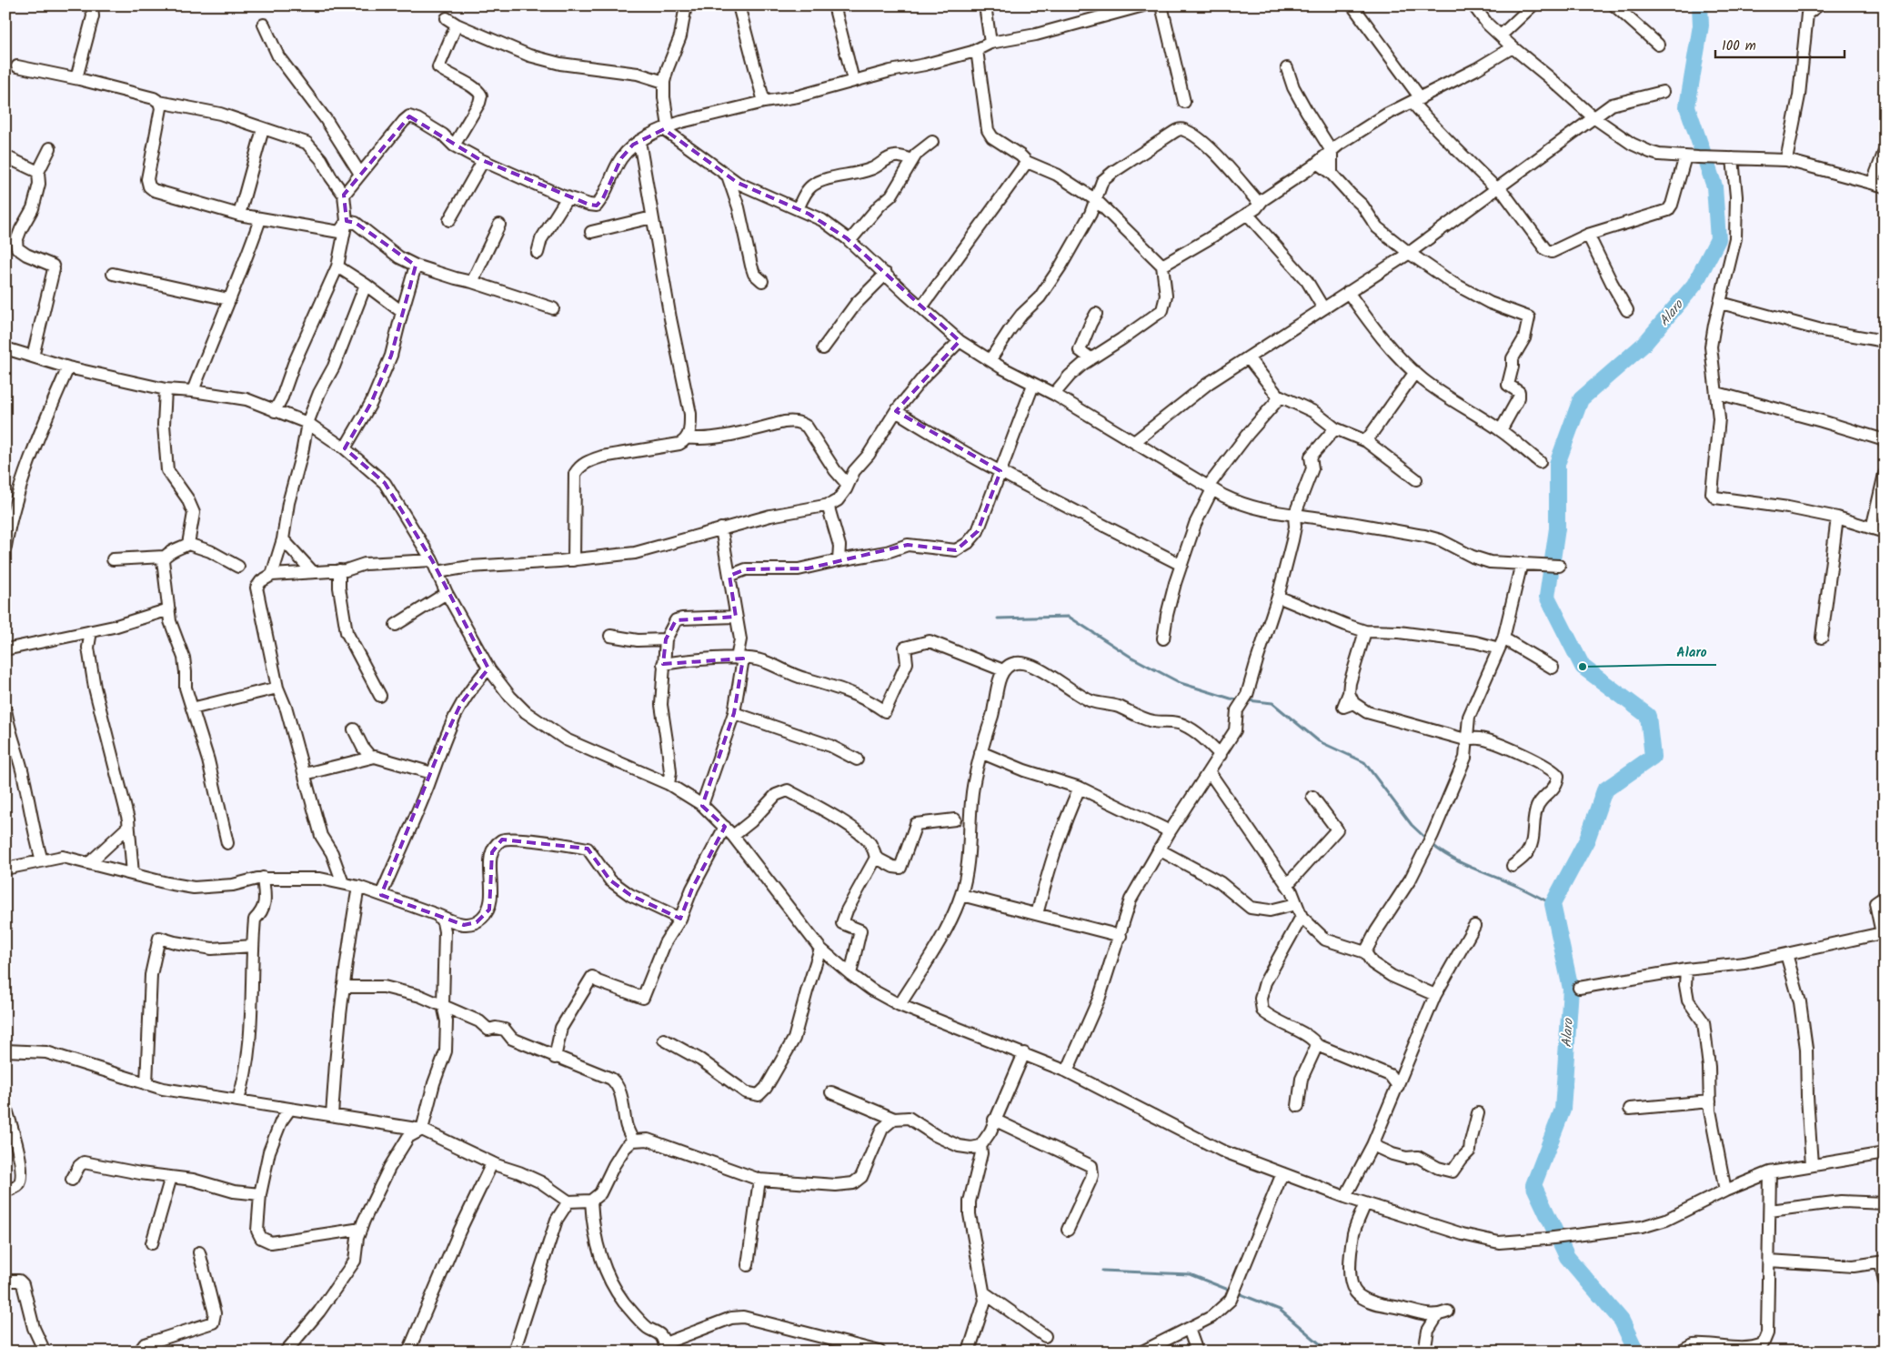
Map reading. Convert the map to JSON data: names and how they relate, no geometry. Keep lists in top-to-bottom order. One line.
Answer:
{"water":["Alaro"],"places":["Alaro"],"scale_bar":"100 m"}
